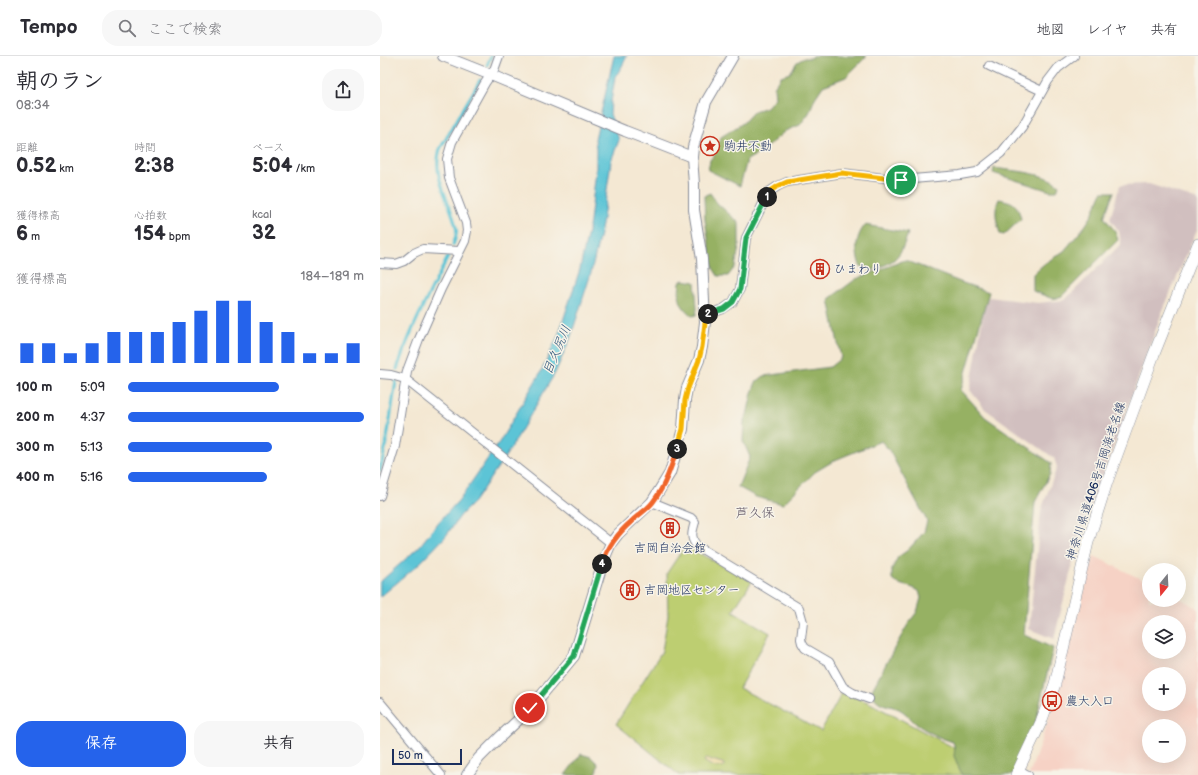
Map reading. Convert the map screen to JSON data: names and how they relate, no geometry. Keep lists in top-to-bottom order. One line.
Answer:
{"streets":{"main road":["神奈川県道406号吉岡海老名線"]},"districts":["芦久保"],"water":["目久尻川"],"places":{"place":["駒井不動"],"building":["ひまわり","吉岡自治会館","吉岡地区センター"],"bus stop":["農大入口"]},"scale_bar":"50 m","north":"bottom","page":{"header":"Tempo","search":"ここで検索","nav":["地図","レイヤ","共有"],"heading":["朝のラン","08:34"],"stats":[["距離","0.52 km"],["時間","2:38"],["ペース","5:04 /km"],["獲得標高","6 m"],["心拍数","154 bpm"],["kcal","32"]],"pins":["1","2","3","4"],"chart":["獲得標高","184–189 m"],"list":[{"name":"100 m","note":"5:09"},{"name":"200 m","note":"4:37"},{"name":"300 m","note":"5:13"},{"name":"400 m","note":"5:16"}],"map_buttons":["+","−"],"buttons":["保存","共有"],"scale":"50 m"}}
